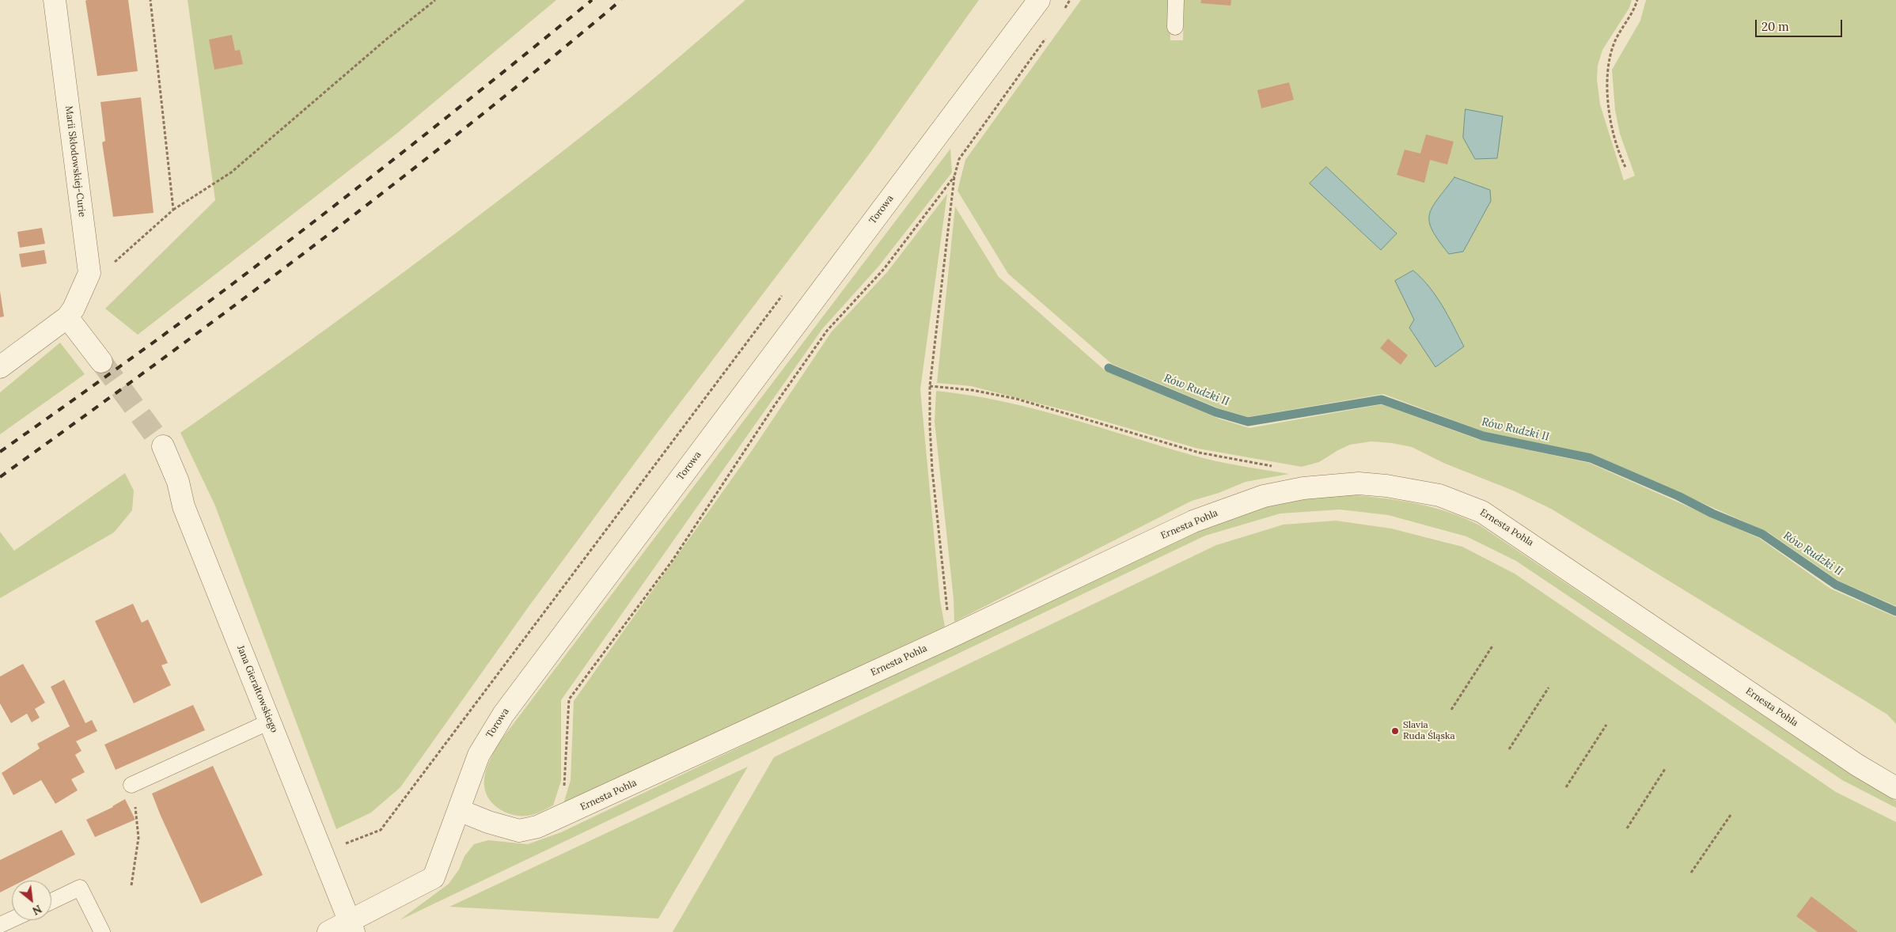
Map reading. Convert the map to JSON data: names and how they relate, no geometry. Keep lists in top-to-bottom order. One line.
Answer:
{"streets":{"street":["Marii Skłodowskiej-Curie","Torowa","Ernesta Pohla","Jana Gierałtowskiego"]},"crossings":[["Torowa","Ernesta Pohla"],["Torowa","Jana Gierałtowskiego"]],"water":["Rów Rudzki II"],"places":["Slavia Ruda Śląska"],"scale_bar":"20 m","north":"bottom right"}
